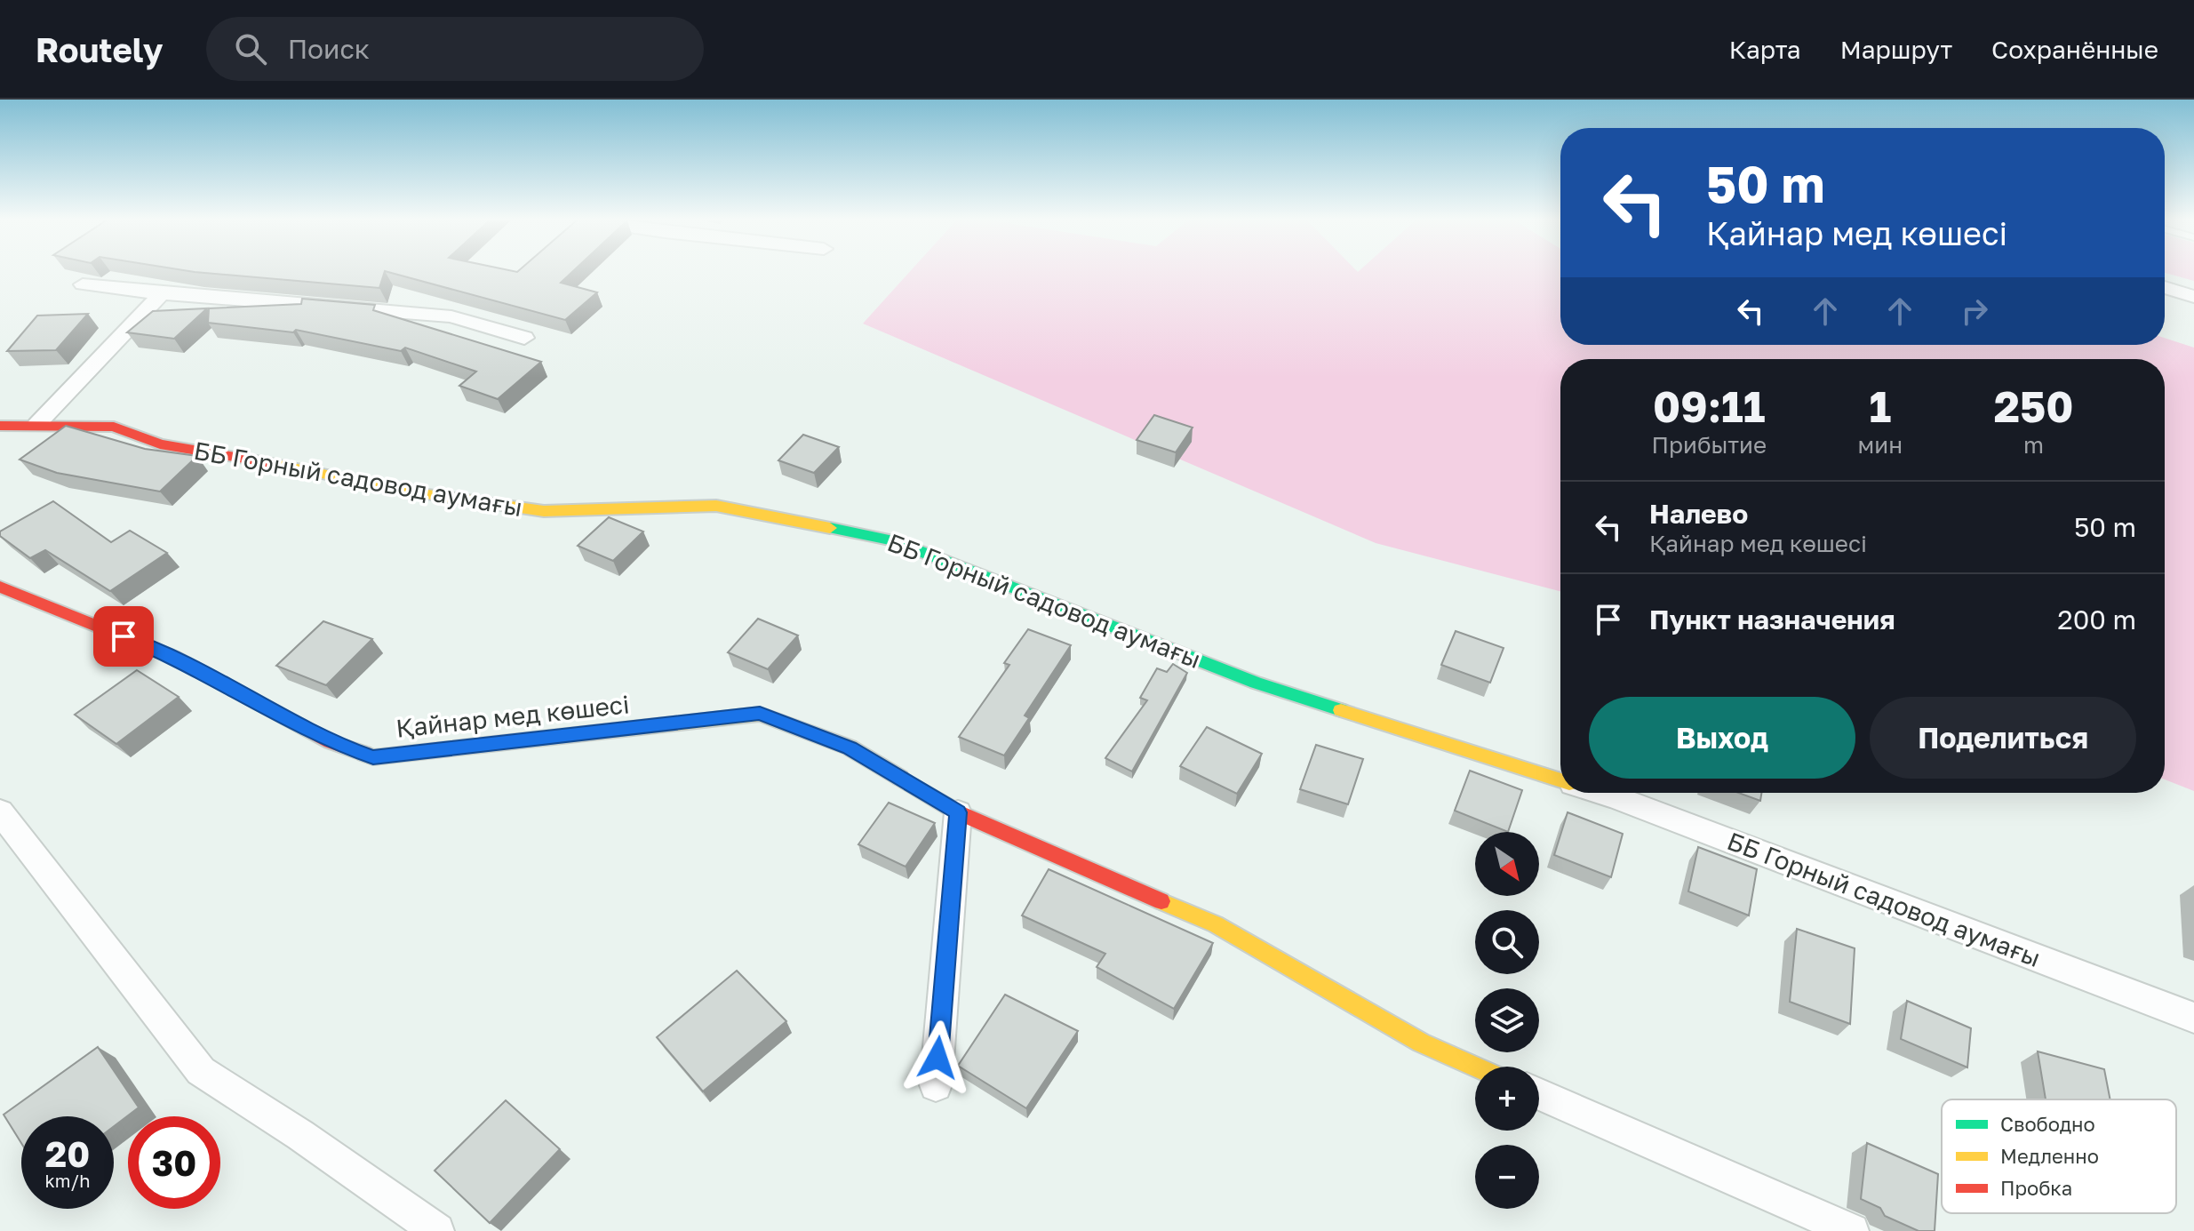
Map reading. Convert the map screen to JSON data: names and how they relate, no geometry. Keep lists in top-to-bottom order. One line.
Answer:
{"streets":{"street":["ББ Горный садовод аумағы","Қайнар мед көшесі"]},"legend":["Свободно","Медленно","Пробка"],"north":"bottom right","page":{"header":"Routely","search":"Поиск","nav":["Карта","Маршрут","Сохранённые"],"turn":["50 m","Қайнар мед көшесі"],"eta":["09:11","Прибытие","1","мин","250","m"],"list":[{"name":"Налево","note":"Қайнар мед көшесі","value":"50 m"},{"name":"Пункт назначения","value":"200 m"}],"buttons":["Выход","Поделиться"],"map_buttons":["+","−"],"speed":"20 km/h","limit":"30"}}
